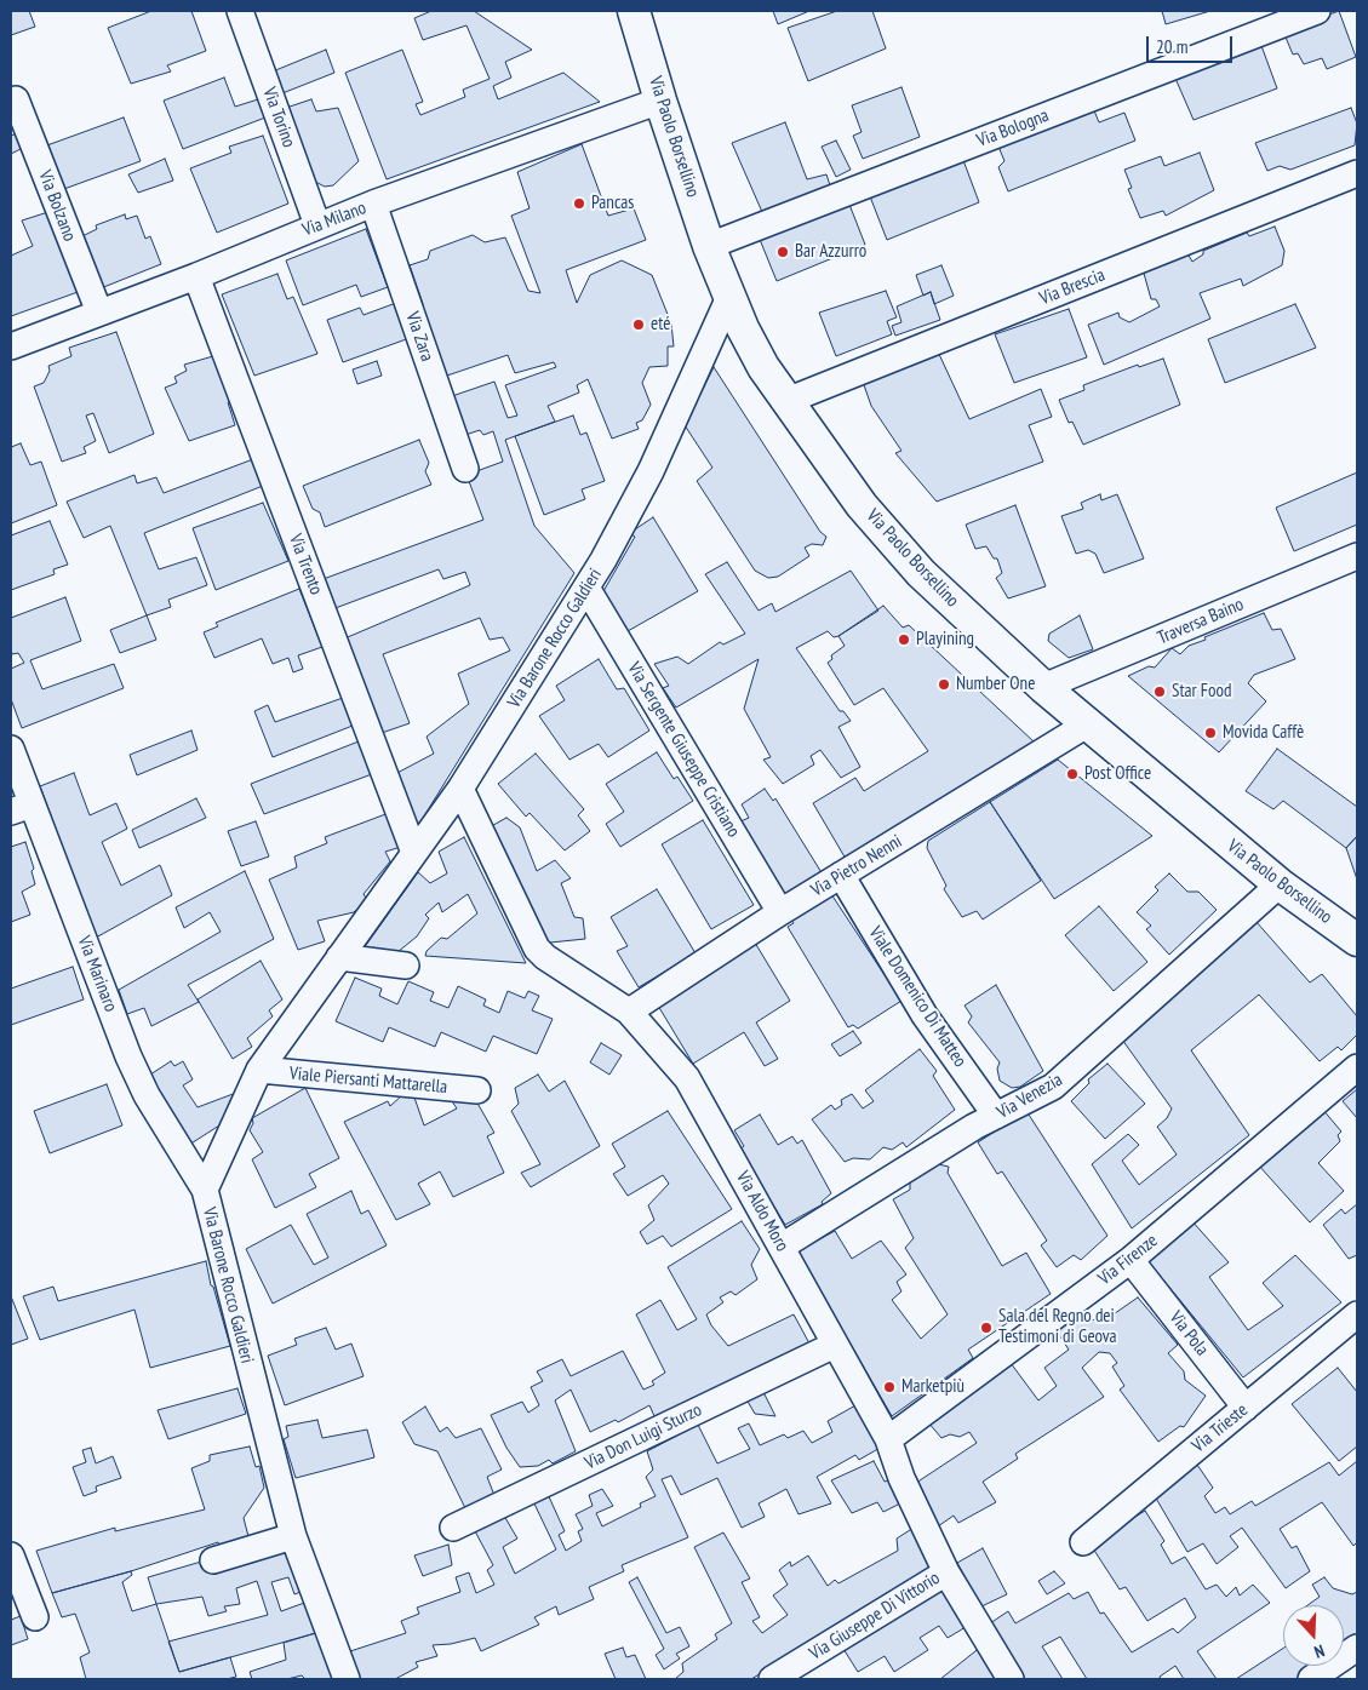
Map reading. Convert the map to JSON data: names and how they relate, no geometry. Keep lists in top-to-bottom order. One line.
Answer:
{"streets":{"street":["Via Torino","Via Bologna","Via Paolo Borsellino","Via Bolzano","Via Milano","Via Brescia","Via Zara","Via Trento","Traversa Baino","Via Barone Rocco Galdieri","Via Sergente Giuseppe Cristiano","Via Pietro Nenni","Via Marinaro","Viale Domenico Di Matteo","Viale Piersanti Mattarella","Via Venezia","Via Aldo Moro","Via Firenze","Via Pola","Via Trieste","Via Don Luigi Sturzo","Via Giuseppe Di Vittorio"]},"crossings":[["Via Torino","Via Milano"],["Via Bologna","Via Paolo Borsellino"],["Via Paolo Borsellino","Via Milano"],["Via Paolo Borsellino","Via Brescia"],["Via Paolo Borsellino","Traversa Baino"],["Via Paolo Borsellino","Via Barone Rocco Galdieri"],["Via Paolo Borsellino","Via Pietro Nenni"],["Via Paolo Borsellino","Via Venezia"],["Via Bolzano","Via Milano"],["Via Milano","Via Zara"],["Via Milano","Via Trento"],["Via Trento","Via Barone Rocco Galdieri"],["Via Barone Rocco Galdieri","Via Sergente Giuseppe Cristiano"],["Via Barone Rocco Galdieri","Via Marinaro"],["Via Barone Rocco Galdieri","Viale Piersanti Mattarella"],["Via Barone Rocco Galdieri","Via Aldo Moro"],["Via Sergente Giuseppe Cristiano","Via Pietro Nenni"],["Via Pietro Nenni","Viale Domenico Di Matteo"],["Via Pietro Nenni","Via Aldo Moro"],["Viale Domenico Di Matteo","Via Venezia"],["Via Venezia","Via Aldo Moro"],["Via Aldo Moro","Via Firenze"],["Via Aldo Moro","Via Don Luigi Sturzo"],["Via Aldo Moro","Via Giuseppe Di Vittorio"],["Via Firenze","Via Pola"],["Via Pola","Via Trieste"]],"places":["Pancas","Bar Azzurro","eté","Playining","Number One","Star Food","Movida Caffè","Post Office","Sala del Regno dei Testimoni di Geova","Marketpiù"],"scale_bar":"20 m","north":"bottom"}
